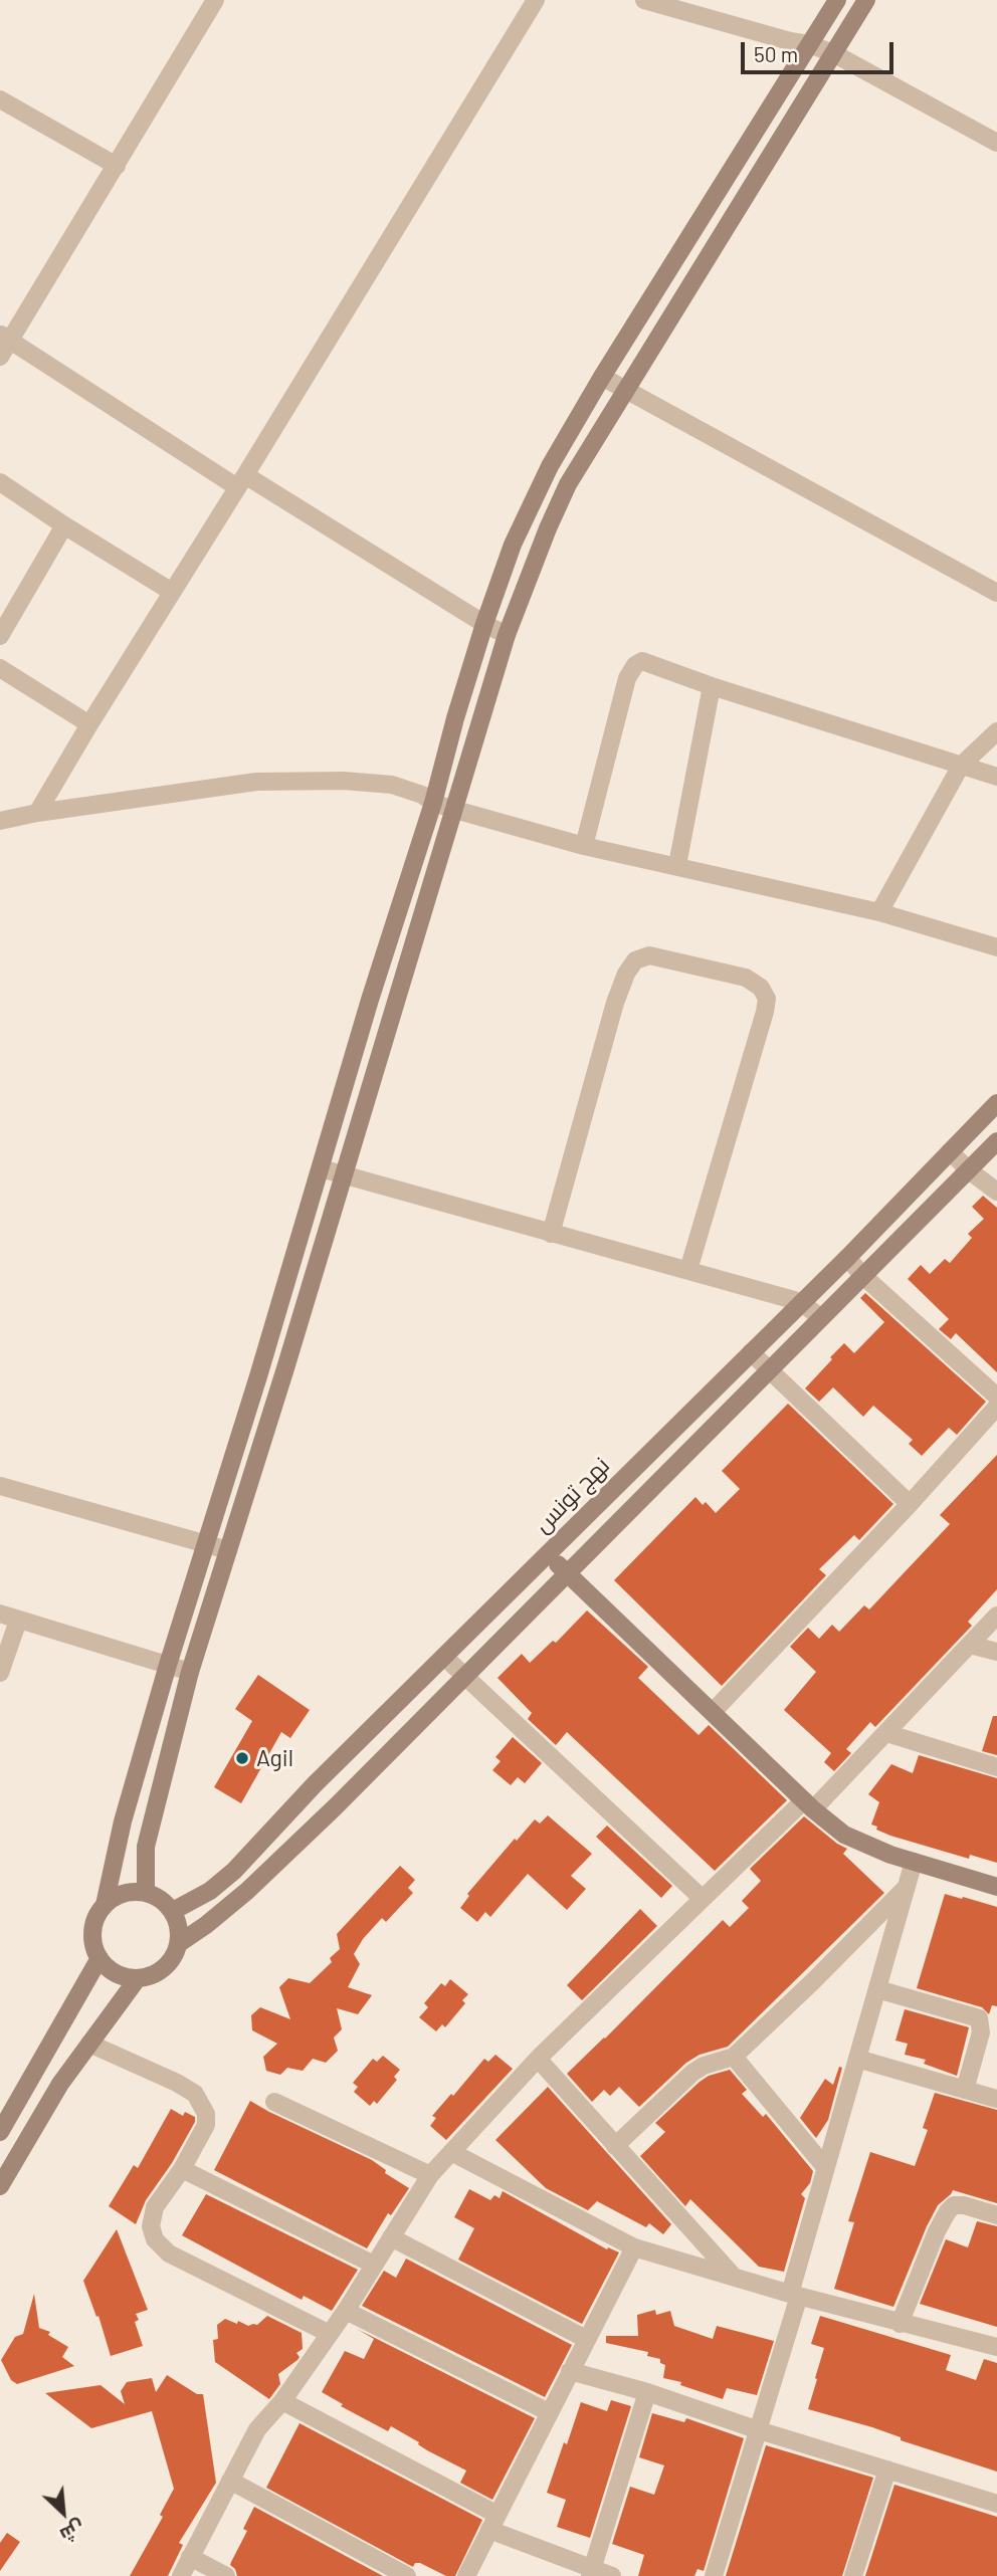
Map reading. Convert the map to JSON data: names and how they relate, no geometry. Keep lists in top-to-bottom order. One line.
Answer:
{"streets":{"main road":["نهج تونس"]},"places":["Agil"],"scale_bar":"50 m","north":"bottom right"}
